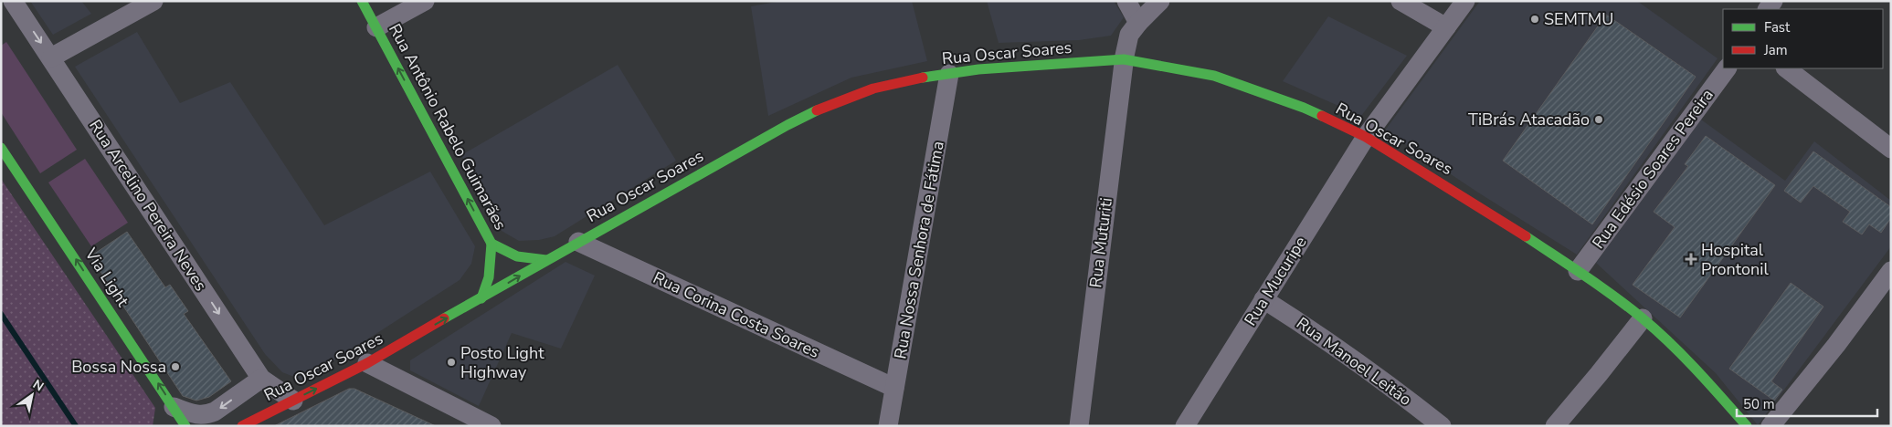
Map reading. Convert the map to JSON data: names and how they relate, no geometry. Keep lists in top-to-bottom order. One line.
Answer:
{"streets":{"main road":["Rua Oscar Soares","Rua Antônio Rabelo Guimarães","Via Light"],"street":["Rua Edésio Soares Pereira","Rua Arcelino Pereira Neves","Rua Muturiti","Rua Nossa Senhora de Fátima","Rua Mucuripe","Rua Corina Costa Soares","Rua Manoel Leitão"]},"crossings":[["Rua Oscar Soares","Rua Antônio Rabelo Guimarães"],["Rua Oscar Soares","Rua Edésio Soares Pereira"],["Rua Oscar Soares","Rua Arcelino Pereira Neves"],["Rua Oscar Soares","Rua Muturiti"],["Rua Oscar Soares","Rua Nossa Senhora de Fátima"],["Rua Oscar Soares","Rua Mucuripe"],["Rua Oscar Soares","Rua Corina Costa Soares"],["Rua Nossa Senhora de Fátima","Rua Corina Costa Soares"],["Rua Mucuripe","Rua Manoel Leitão"]],"one_way":["Rua Antônio Rabelo Guimarães","Rua Arcelino Pereira Neves","Via Light"],"places":{"other":["SEMTMU","TiBrás Atacadão","Posto Light Highway","Bossa Nossa"],"health":["Hospital Prontonil"]},"legend":["Fast","Jam"],"scale_bar":"50 m","north":"top right"}
